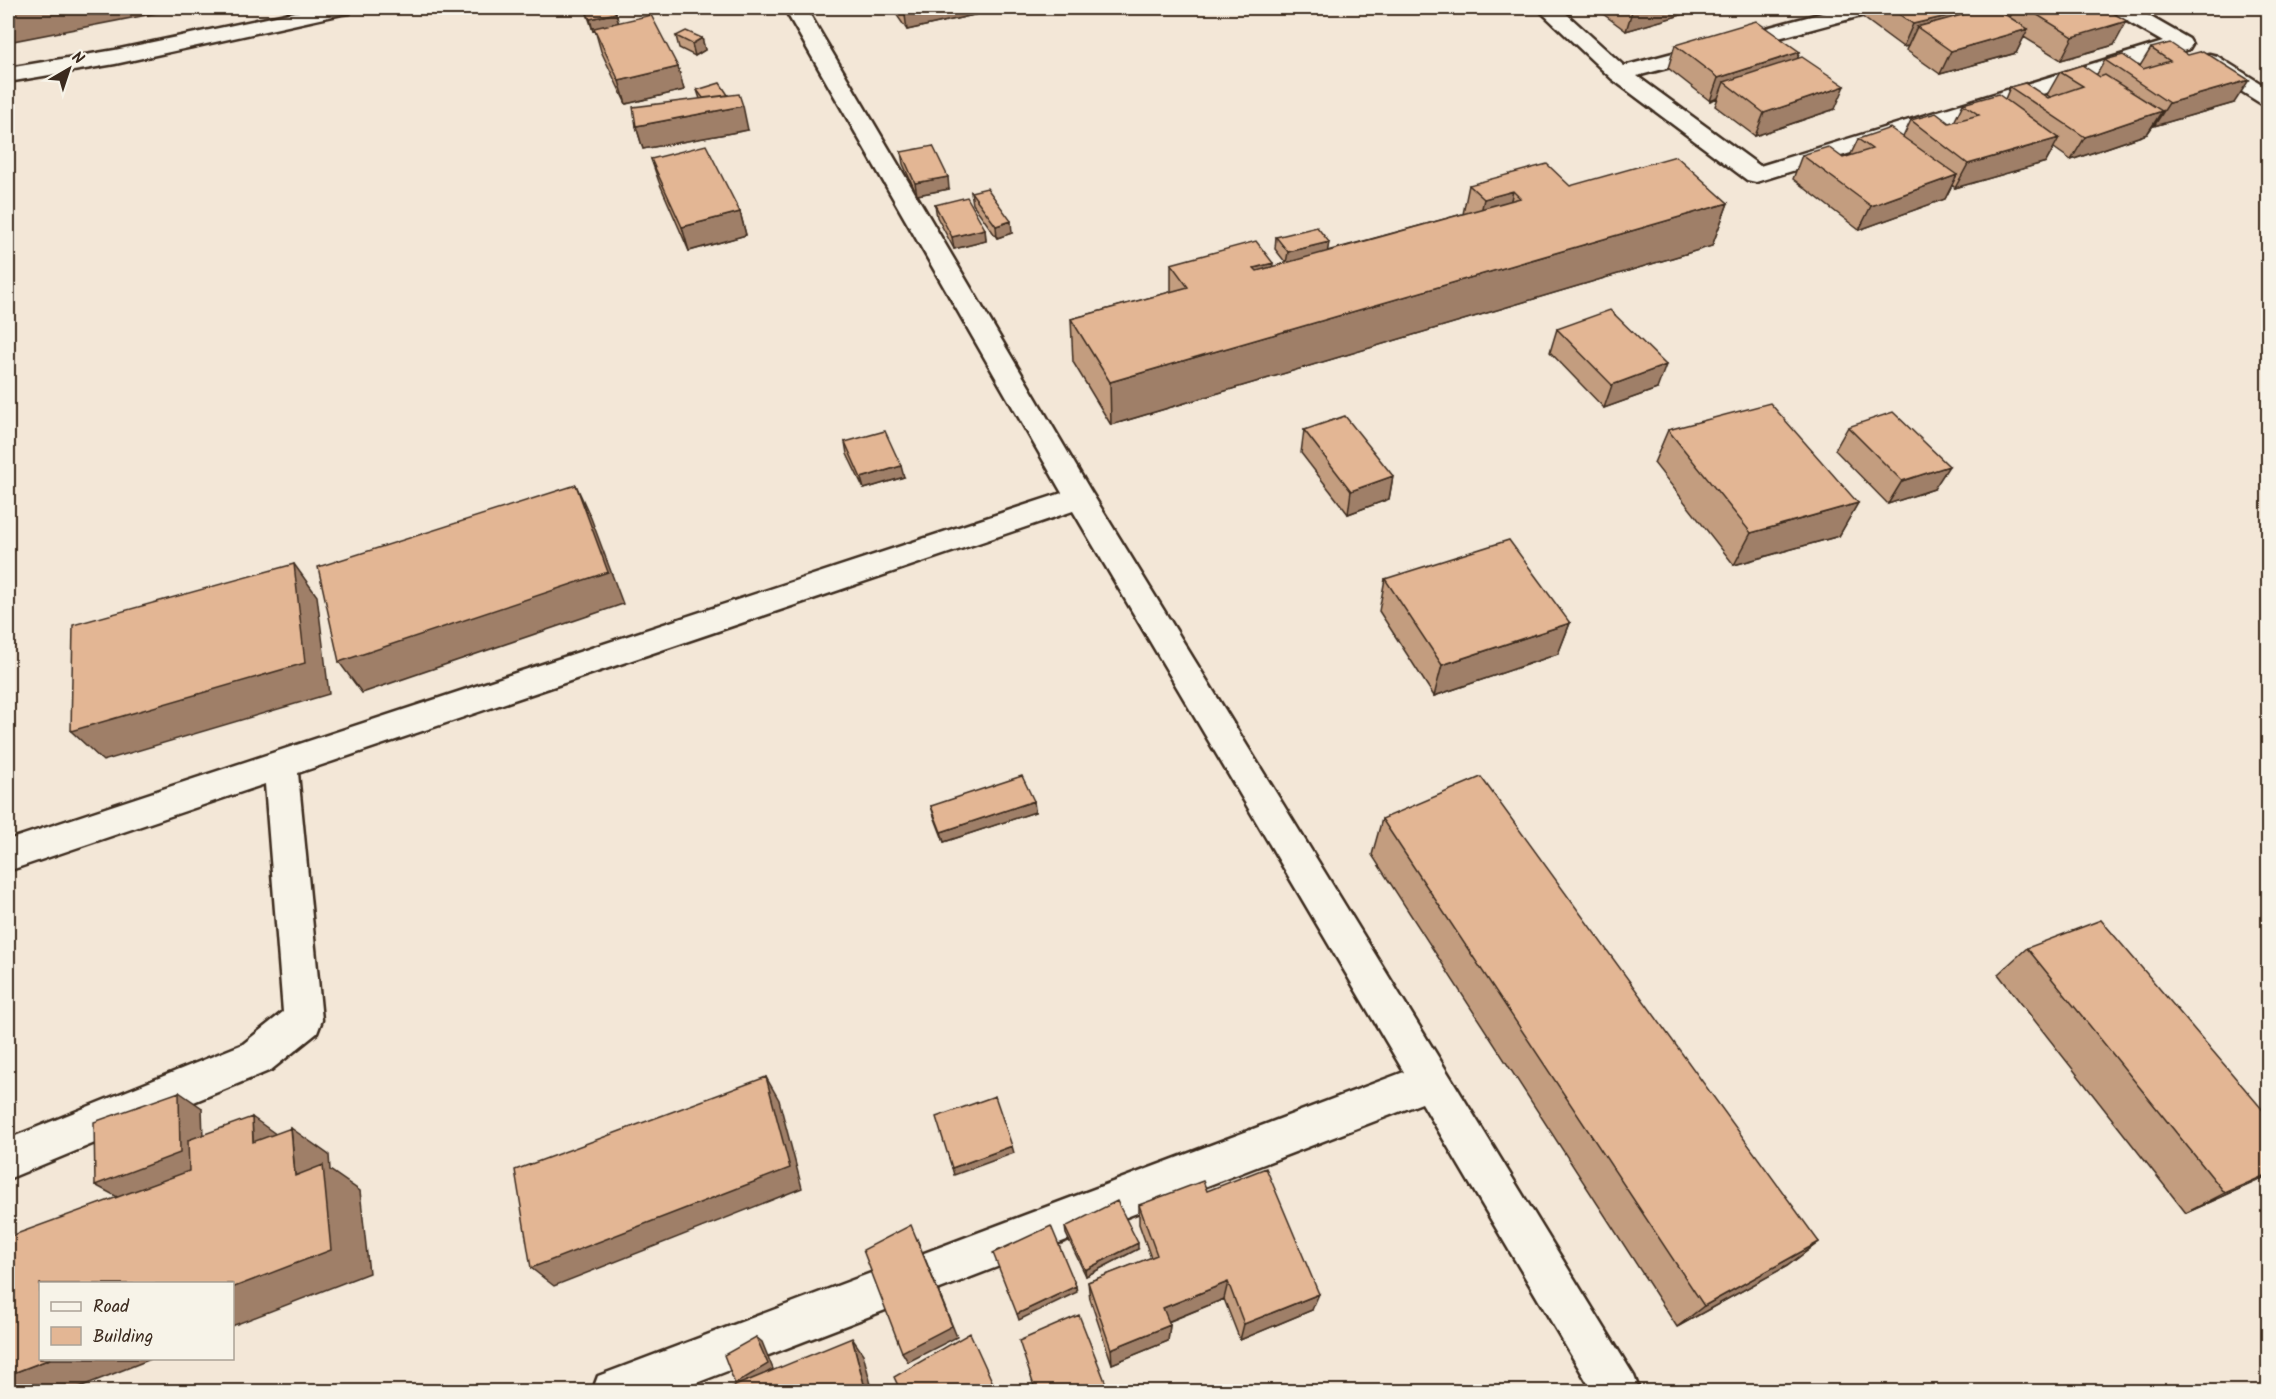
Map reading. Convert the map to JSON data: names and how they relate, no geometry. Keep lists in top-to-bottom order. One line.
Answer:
{"legend":["Road","Building"],"north":"top right"}
